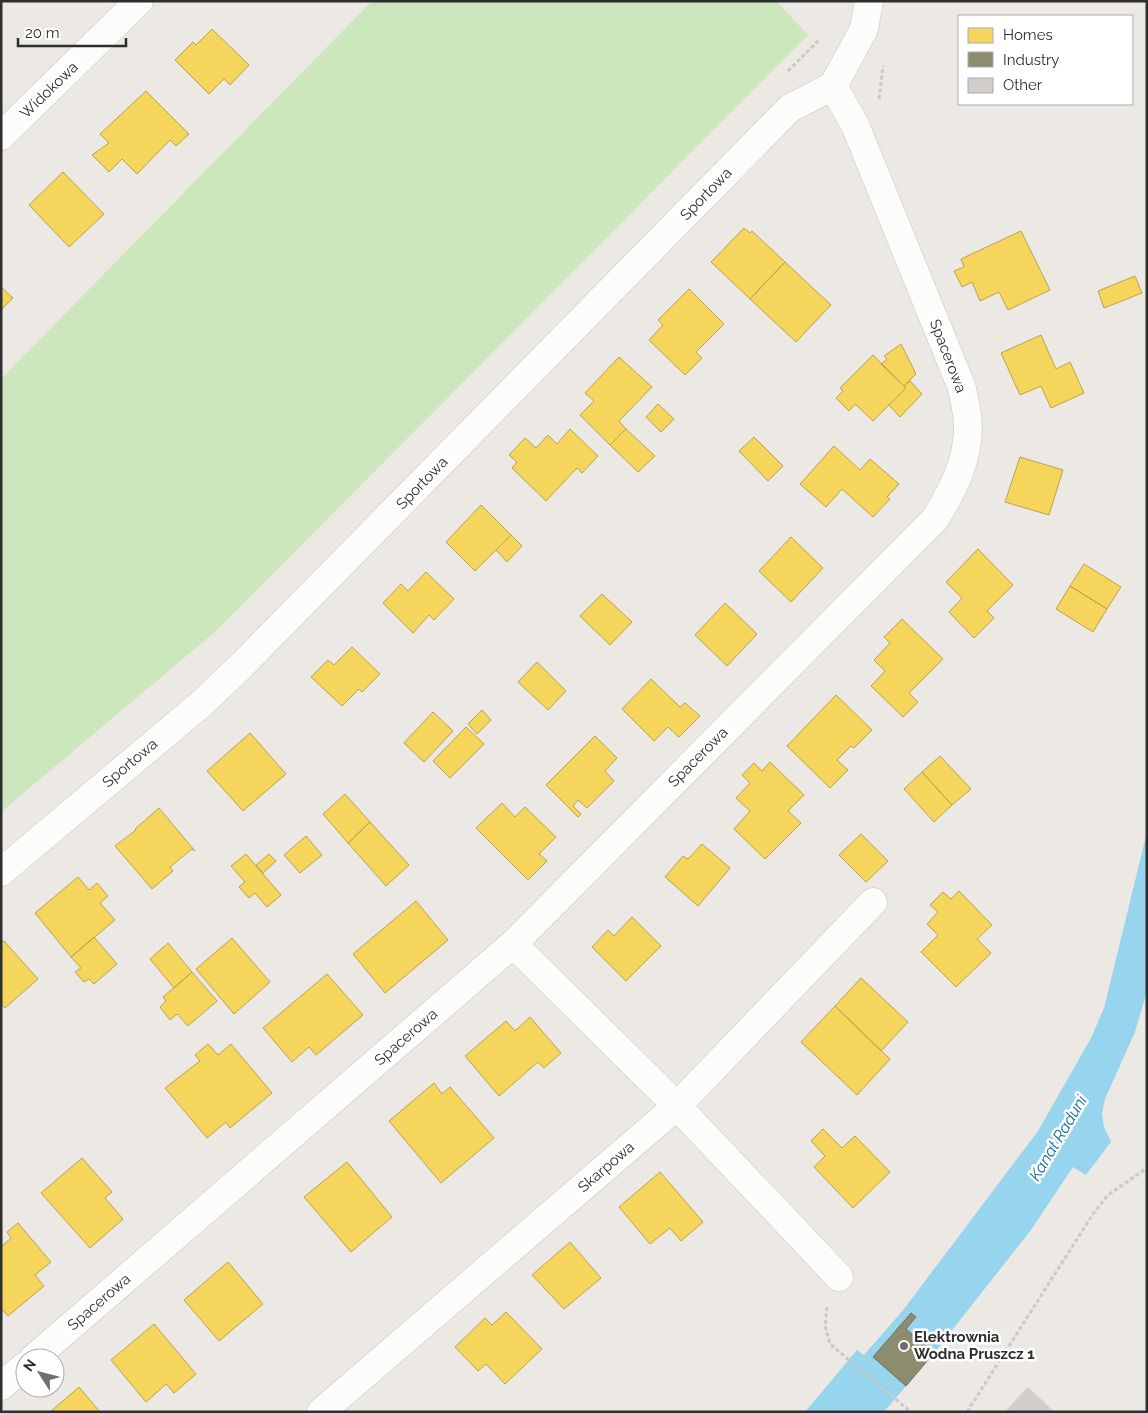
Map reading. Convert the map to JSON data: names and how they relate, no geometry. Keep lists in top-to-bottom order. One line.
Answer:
{"streets":{"street":["Widokowa","Sportowa","Spacerowa","Skarpowa"]},"crossings":[["Sportowa","Spacerowa"]],"water":["Kanał Raduni"],"places":["Elektrownia Wodna Pruszcz 1"],"legend":["Homes","Industry","Other"],"scale_bar":"20 m","north":"top left"}
